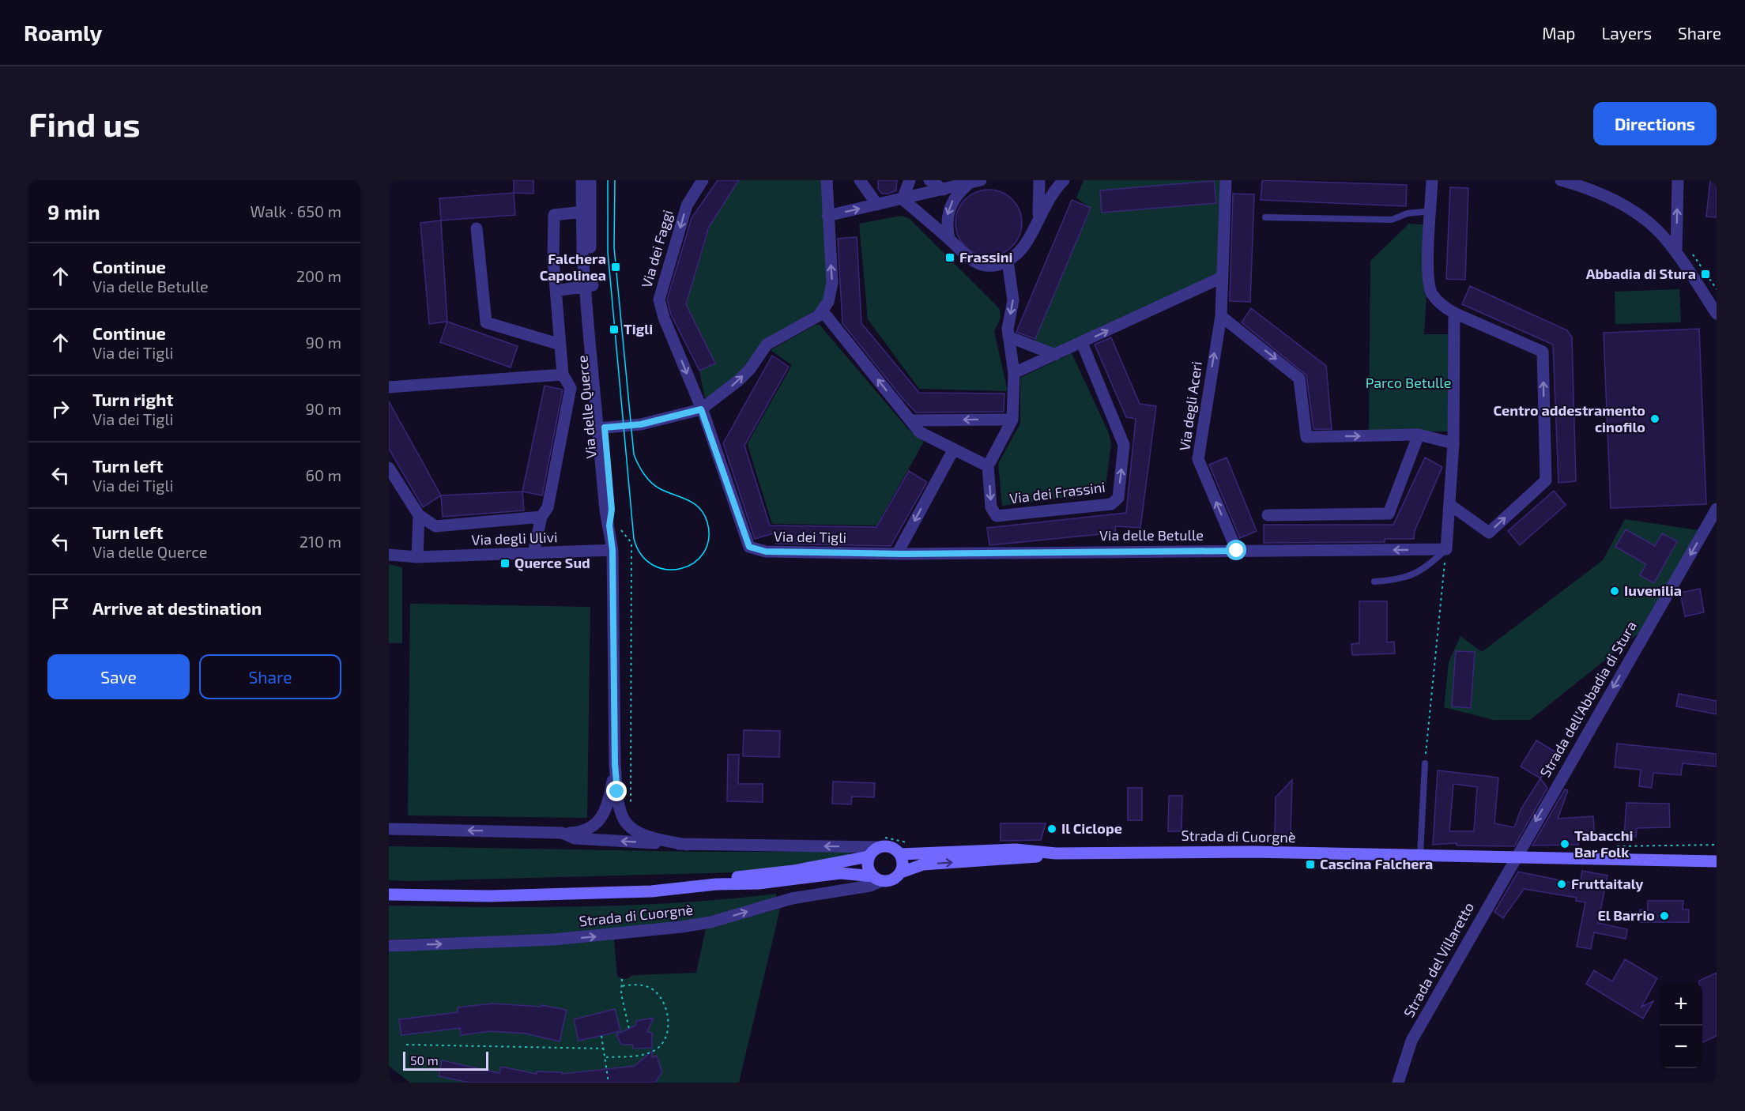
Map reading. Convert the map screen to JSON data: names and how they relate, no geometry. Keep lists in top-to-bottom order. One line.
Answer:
{"streets":{"main road":["Strada di Cuorgnè"],"street":["Via dei Faggi","Via degli Aceri","Via delle Querce","Via dei Frassini","Via delle Betulle","Via dei Tigli","Via degli Ulivi","Strada dell'Abbadia di Stura","Strada del Villaretto"]},"crossings":[["Via dei Faggi","Via dei Tigli"],["Via degli Aceri","Via delle Betulle"],["Via delle Querce","Via degli Ulivi"],["Via delle Betulle","Via dei Tigli"],["Strada dell'Abbadia di Stura","Strada di Cuorgnè"],["Strada dell'Abbadia di Stura","Strada del Villaretto"],["Strada di Cuorgnè","Strada del Villaretto"]],"one_way":["Via dei Faggi","Via degli Aceri","Via delle Betulle","Strada dell'Abbadia di Stura"],"parks":["Parco Betulle"],"places":{"transit":["Frassini","Falchera Capolinea","Abbadia di Stura","Tigli","Querce Sud","Cascina Falchera"],"other":["Centro addestramento cinofilo","Iuvenilia","Il Ciclope","Tabacchi Bar Folk","Fruttaitaly","El Barrio"]},"scale_bar":"50 m","page":{"header":"Roamly","nav":["Map","Layers","Share"],"buttons":["Directions",["Save","Share"]],"title":"Find us","heading":["9 min","Walk · 650 m"],"list":[["Continue","Via delle Betulle","200 m"],["Continue","Via dei Tigli","90 m"],["Turn right","Via dei Tigli","90 m"],["Turn left","Via dei Tigli","60 m"],["Turn left","Via delle Querce","210 m"],"Arrive at destination"],"map_buttons":["+","−"],"scale":"50 m"}}
